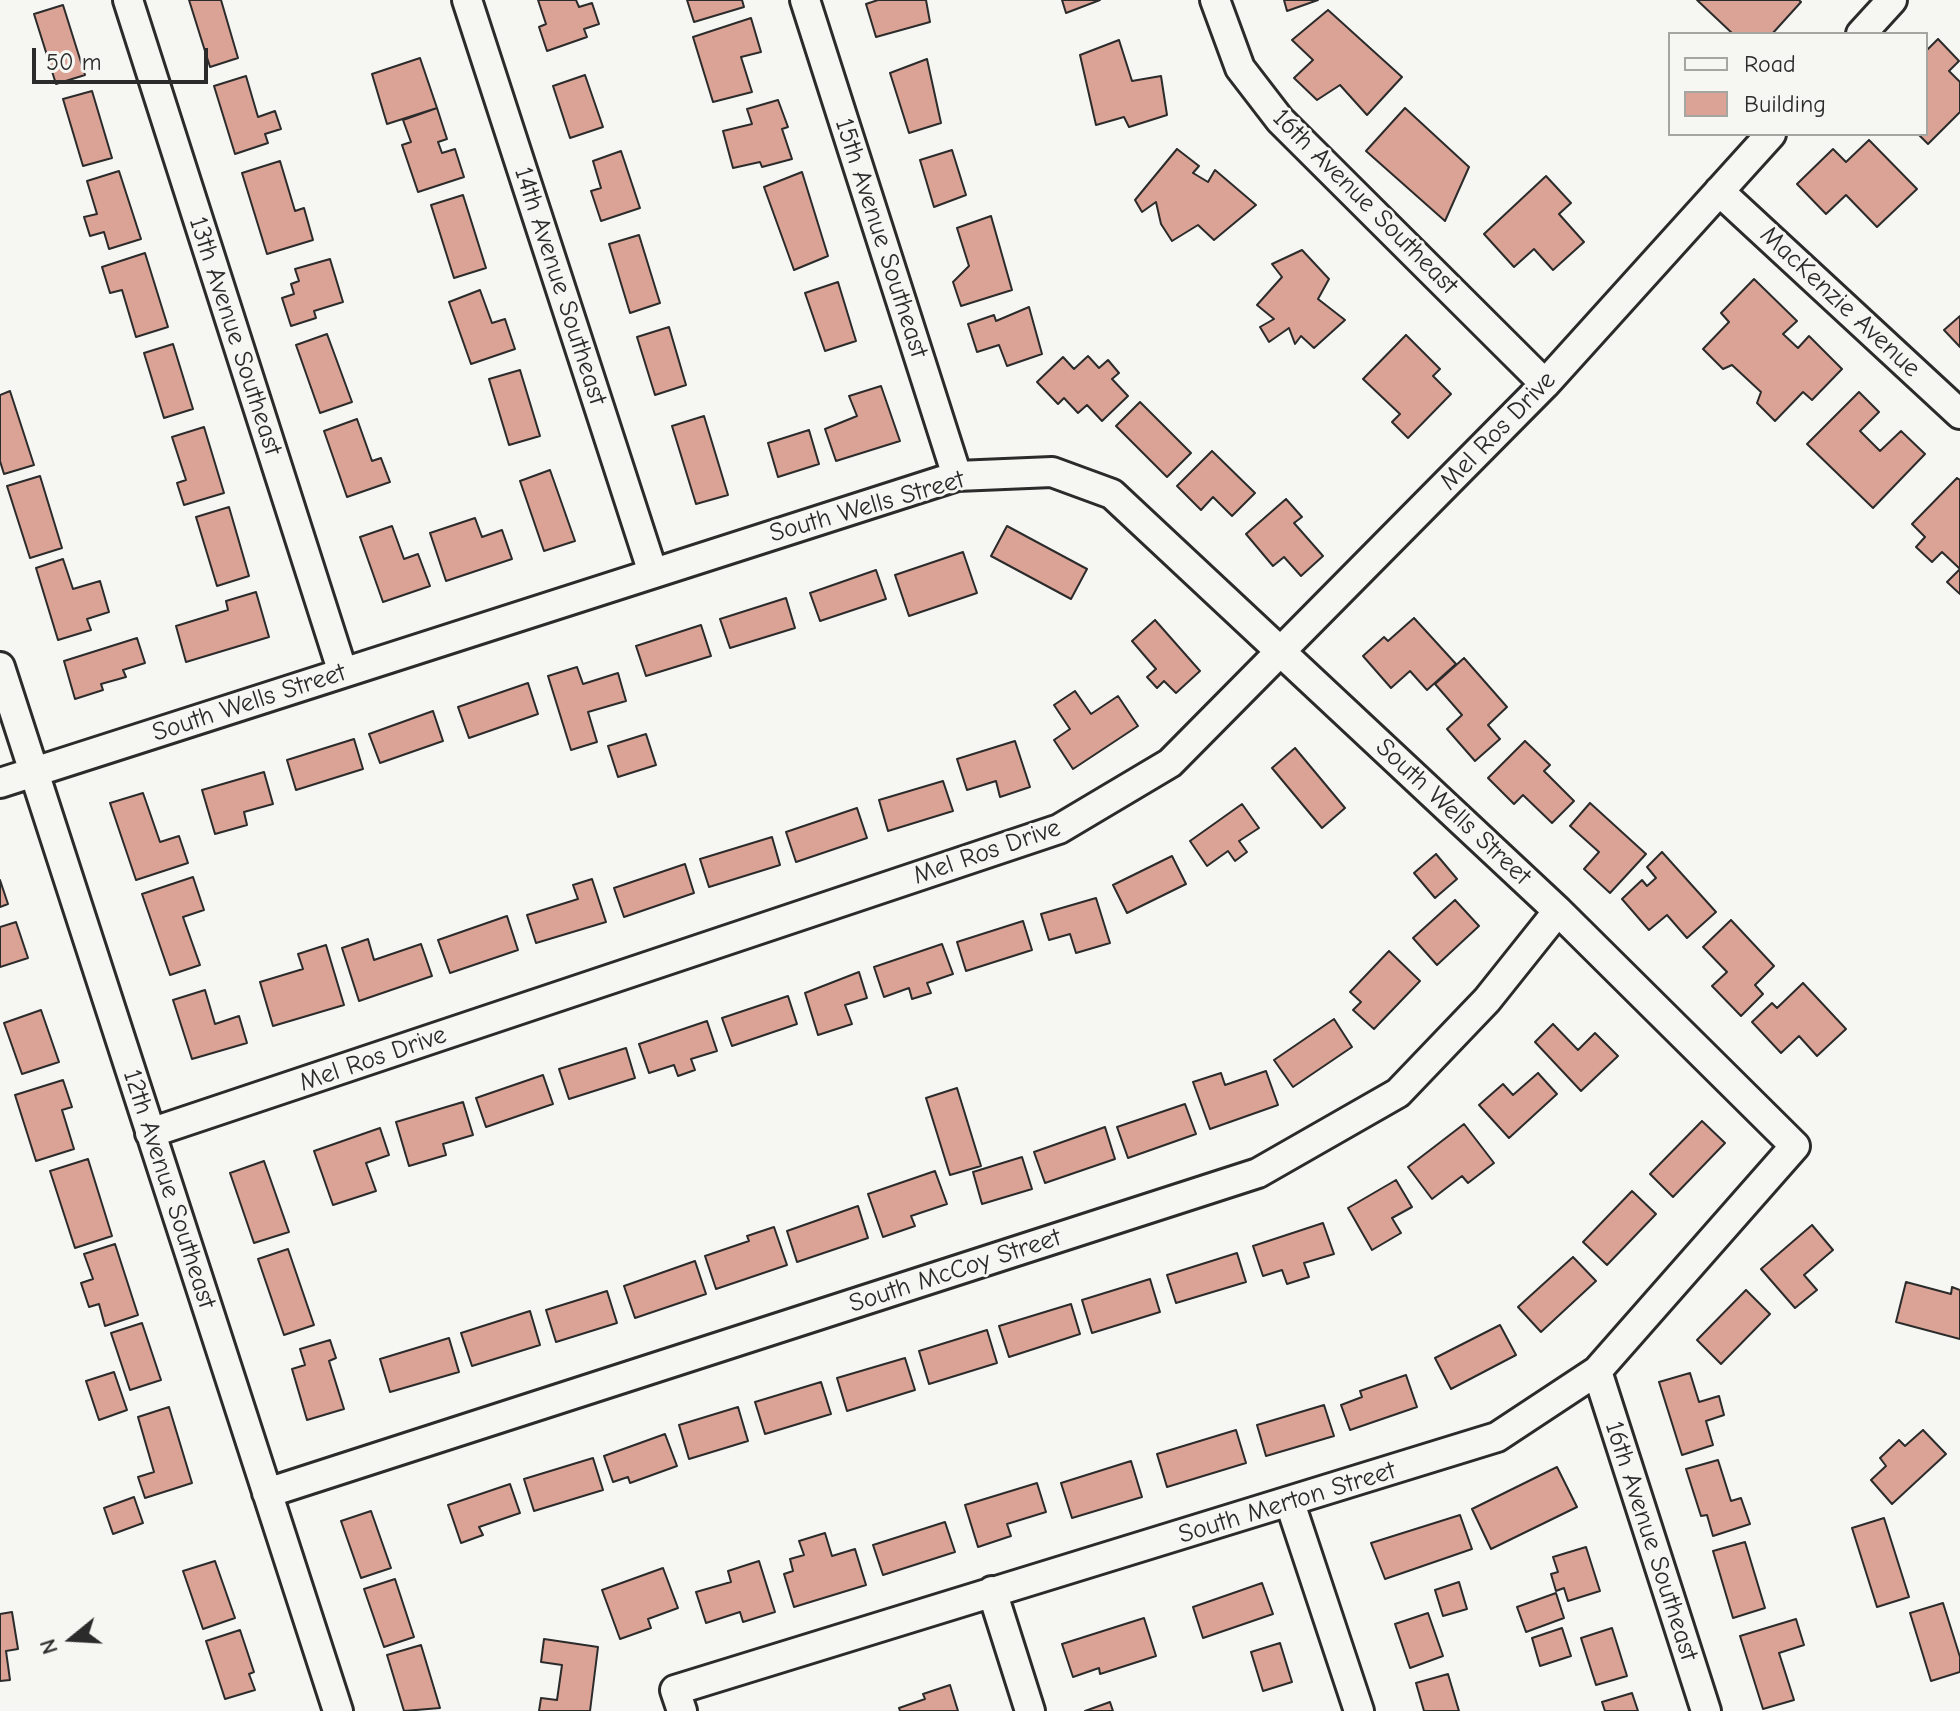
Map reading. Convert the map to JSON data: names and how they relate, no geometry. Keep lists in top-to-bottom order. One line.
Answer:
{"streets":{"street":["16th Avenue Southeast","15th Avenue Southeast","14th Avenue Southeast","MacKenzie Avenue","13th Avenue Southeast","Mel Ros Drive","South Wells Street","12th Avenue Southeast","South McCoy Street","South Merton Street"]},"crossings":[["16th Avenue Southeast","Mel Ros Drive"],["16th Avenue Southeast","South Merton Street"],["15th Avenue Southeast","South Wells Street"],["14th Avenue Southeast","South Wells Street"],["MacKenzie Avenue","Mel Ros Drive"],["13th Avenue Southeast","South Wells Street"],["Mel Ros Drive","South Wells Street"],["Mel Ros Drive","12th Avenue Southeast"],["South Wells Street","12th Avenue Southeast"],["South Wells Street","South McCoy Street"],["South Wells Street","South Merton Street"],["12th Avenue Southeast","South McCoy Street"]],"legend":["Road","Building"],"scale_bar":"50 m","north":"left"}
